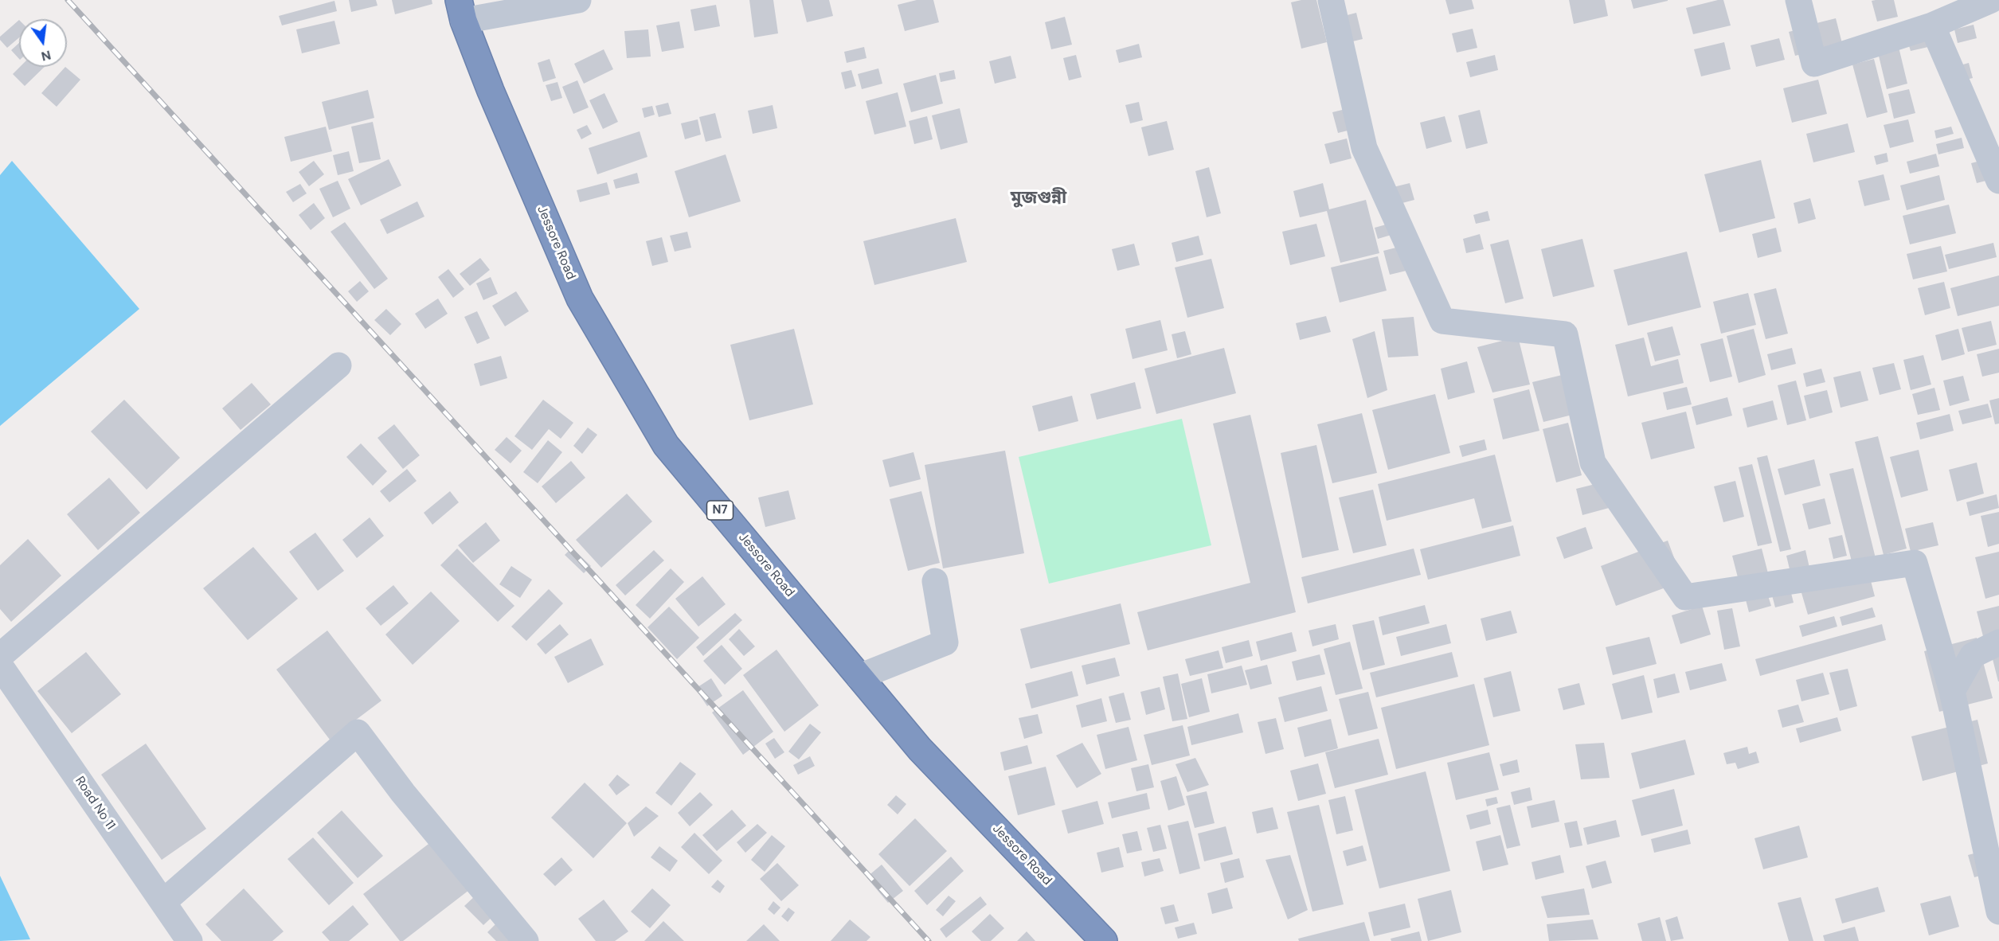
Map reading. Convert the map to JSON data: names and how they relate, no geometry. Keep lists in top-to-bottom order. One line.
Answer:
{"streets":{"highway":["Jessore Road","N7"],"street":["Road No 11"]},"districts":["মুজগুন্নী"],"north":"bottom"}
